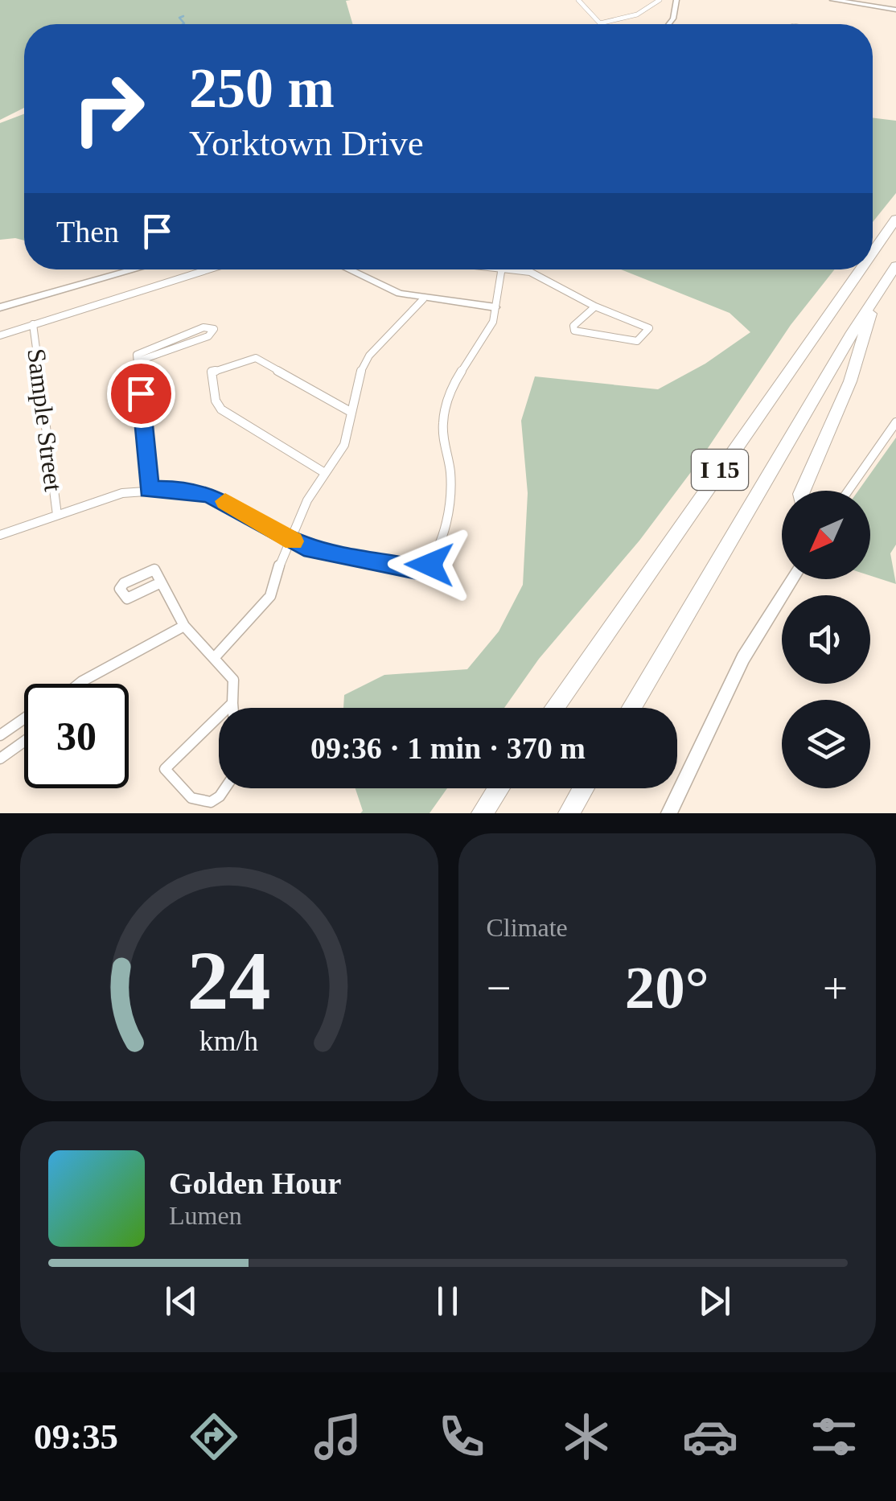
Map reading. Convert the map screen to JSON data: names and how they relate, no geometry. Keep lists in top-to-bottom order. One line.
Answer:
{"streets":{"highway":["I 15"],"street":["Sample Street"]},"north":"bottom left","page":{"turn":["250 m","Yorktown Drive"],"then":"Then","limit":"30","trip":"09:36 · 1 min · 370 m","tile":"Climate","heat":["−","20°","+"],"song":["Golden Hour","Lumen"],"tabs":"09:35","gauge":["24","km/h"]}}
